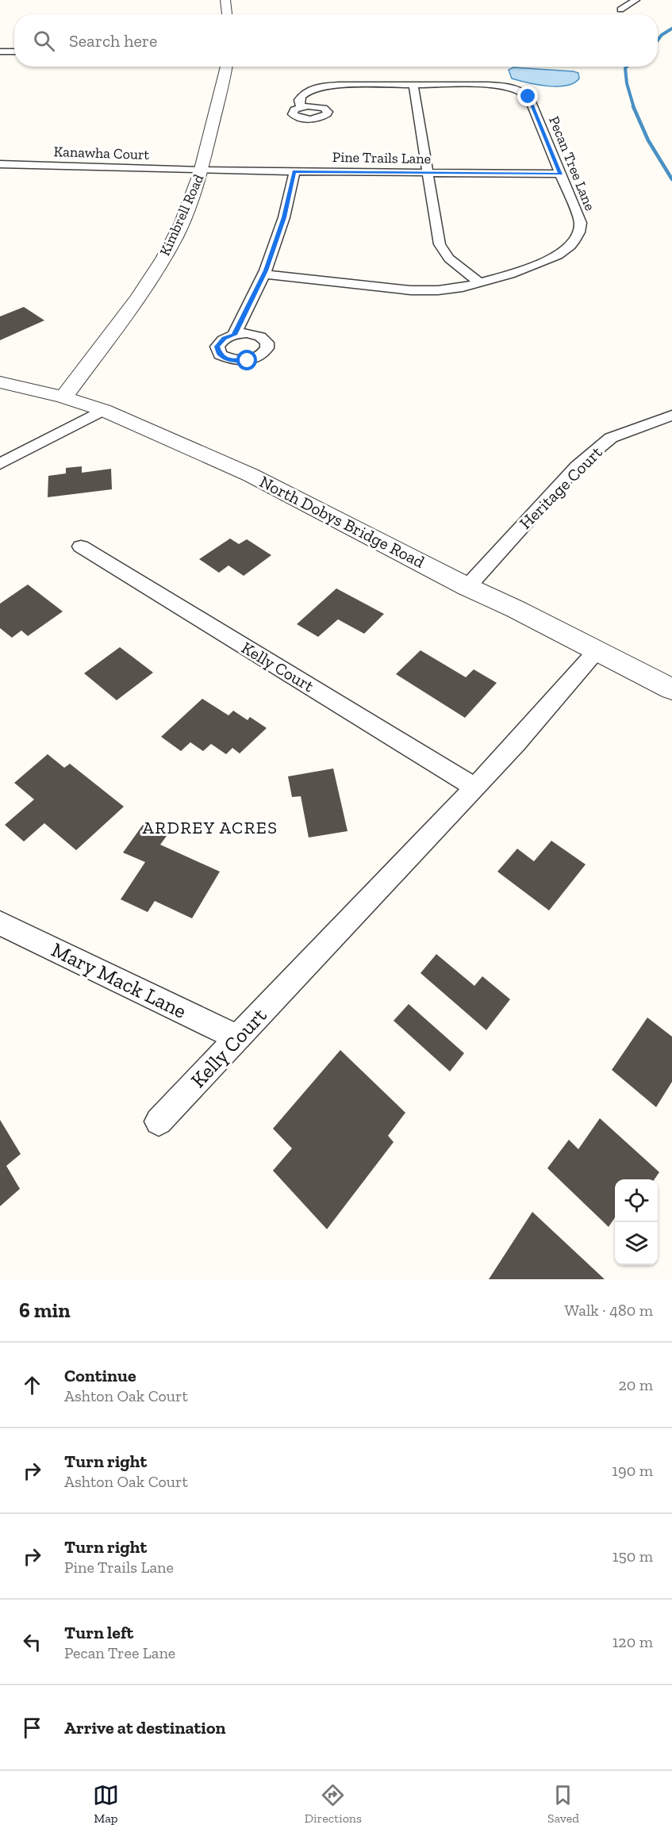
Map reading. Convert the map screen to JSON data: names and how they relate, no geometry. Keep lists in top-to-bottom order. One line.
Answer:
{"streets":{"street":["Kanawha Court","Pine Trails Lane","Pecan Tree Lane","Kimbrell Road","Heritage Court","North Dobys Bridge Road","Kelly Court","Mary Mack Lane"]},"crossings":[["Kanawha Court","Pine Trails Lane"],["Kanawha Court","Kimbrell Road"],["Pine Trails Lane","Pecan Tree Lane"],["Pine Trails Lane","Kimbrell Road"],["Kimbrell Road","North Dobys Bridge Road"],["Heritage Court","North Dobys Bridge Road"],["North Dobys Bridge Road","Kelly Court"],["Kelly Court","Mary Mack Lane"]],"districts":["ARDREY ACRES"],"page":{"search":"Search here","heading":["6 min","Walk · 480 m"],"list":[["Continue","Ashton Oak Court","20 m"],["Turn right","Ashton Oak Court","190 m"],["Turn right","Pine Trails Lane","150 m"],["Turn left","Pecan Tree Lane","120 m"],"Arrive at destination"],"nav":["Map","Directions","Saved"]}}
